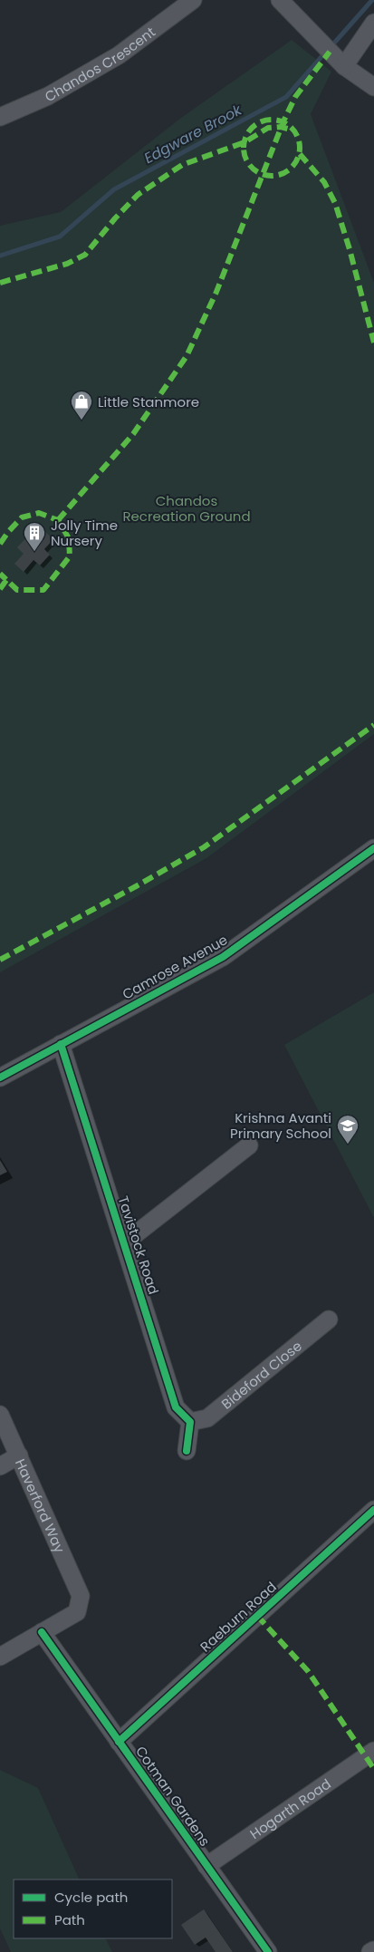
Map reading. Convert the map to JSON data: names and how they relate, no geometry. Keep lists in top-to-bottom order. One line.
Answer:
{"streets":{"street":["Chandos Crescent","Camrose Avenue","Tavistock Road","Bideford Close","Haverford Way","Raeburn Road","Cotman Gardens","Hogarth Road"]},"crossings":[["Camrose Avenue","Tavistock Road"],["Tavistock Road","Bideford Close"],["Haverford Way","Cotman Gardens"],["Raeburn Road","Cotman Gardens"],["Cotman Gardens","Hogarth Road"]],"water":["Edgware Brook"],"parks":["Chandos Recreation Ground"],"places":{"shop":["Little Stanmore"],"building":["Jolly Time Nursery"],"school or university":["Krishna Avanti Primary School"]},"legend":["Cycle path","Path"]}
